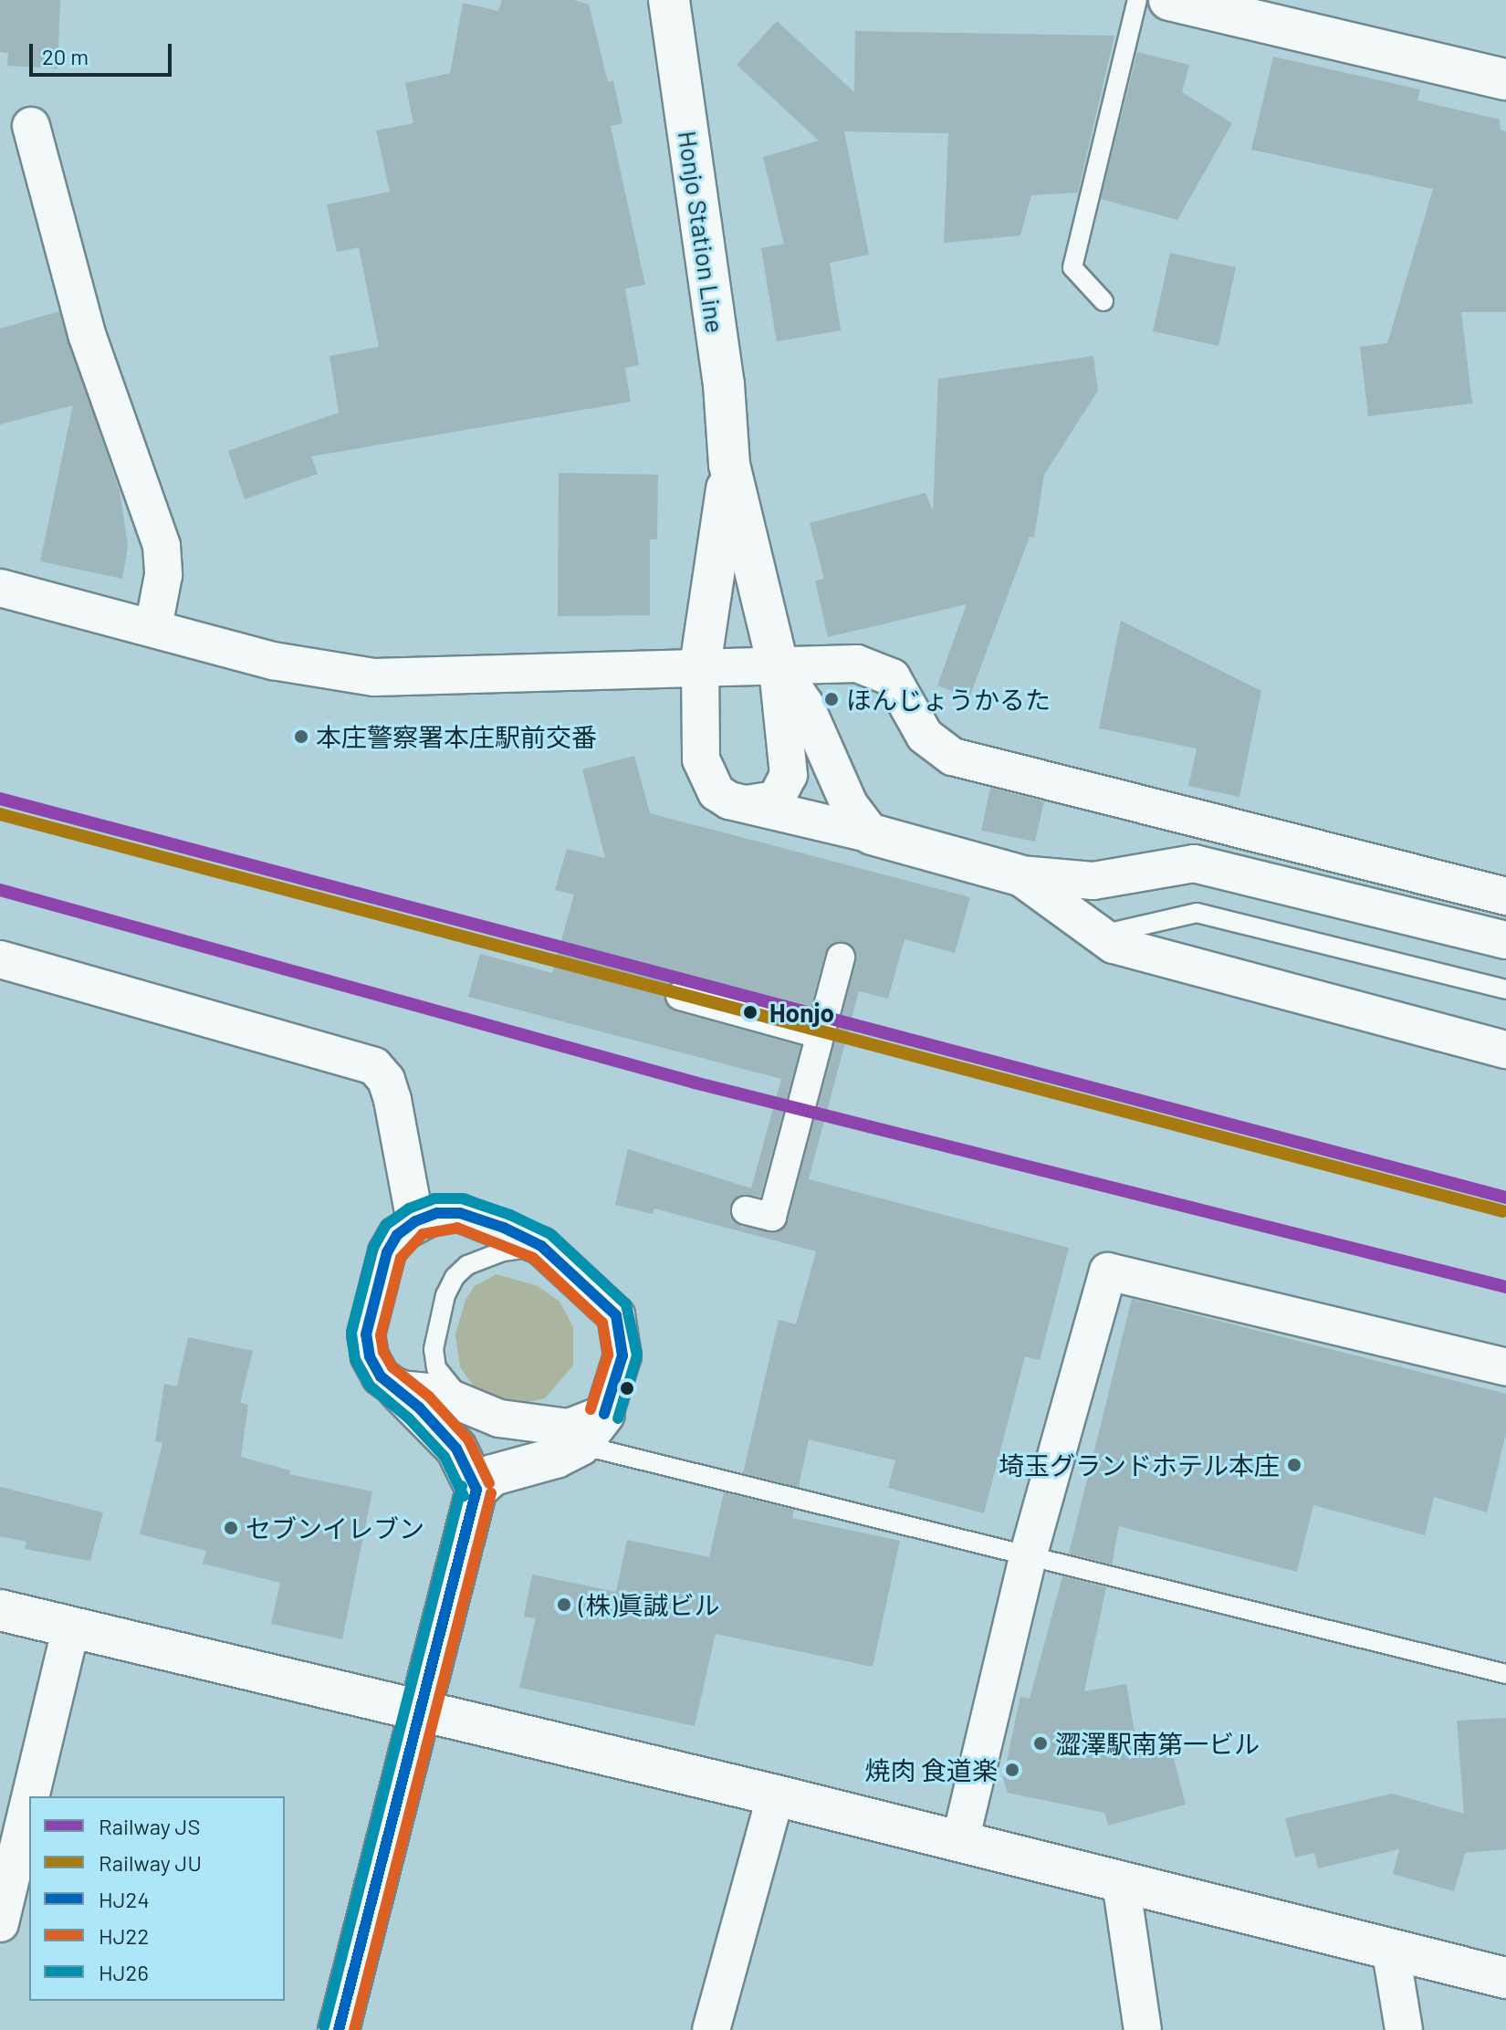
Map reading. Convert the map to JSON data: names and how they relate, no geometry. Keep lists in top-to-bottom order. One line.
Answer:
{"streets":{"street":["Honjo Station Line"]},"places":["ほんじょうかるた","本庄警察署本庄駅前交番","Honjo","埼玉グランドホテル本庄","セブンイレブン","(株)眞誠ビル","澀澤駅南第一ビル","焼肉 食道楽"],"lines":["rail line JS","rail line JU","transit line HJ26","transit line HJ24","transit line HJ22"],"legend":["Railway JS","Railway JU","HJ24","HJ22","HJ26"],"scale_bar":"20 m"}
